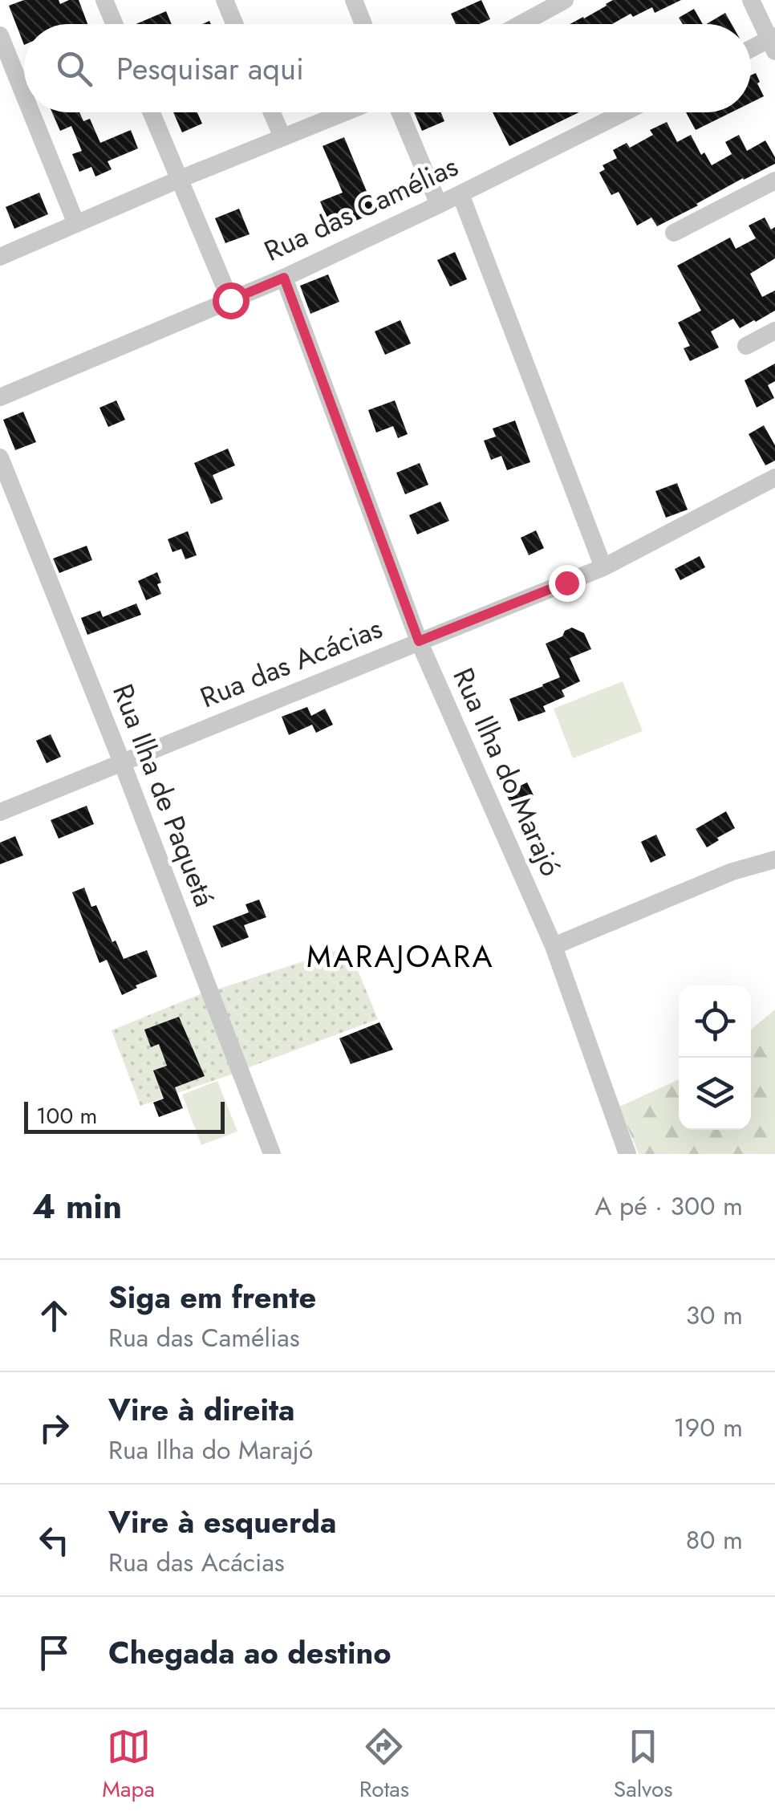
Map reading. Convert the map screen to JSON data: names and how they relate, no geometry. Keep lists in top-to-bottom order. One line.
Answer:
{"streets":{"street":["Rua das Camélias","Rua das Acácias","Rua Ilha do Marajó","Rua Ilha de Paquetá"]},"crossings":[["Rua das Camélias","Rua Ilha do Marajó"],["Rua das Acácias","Rua Ilha do Marajó"],["Rua das Acácias","Rua Ilha de Paquetá"]],"districts":["MARAJOARA"],"scale_bar":"100 m","page":{"search":"Pesquisar aqui","scale":"100 m","heading":["4 min","A pé · 300 m"],"list":[["Siga em frente","Rua das Camélias","30 m"],["Vire à direita","Rua Ilha do Marajó","190 m"],["Vire à esquerda","Rua das Acácias","80 m"],"Chegada ao destino"],"nav":["Mapa","Rotas","Salvos"]}}
